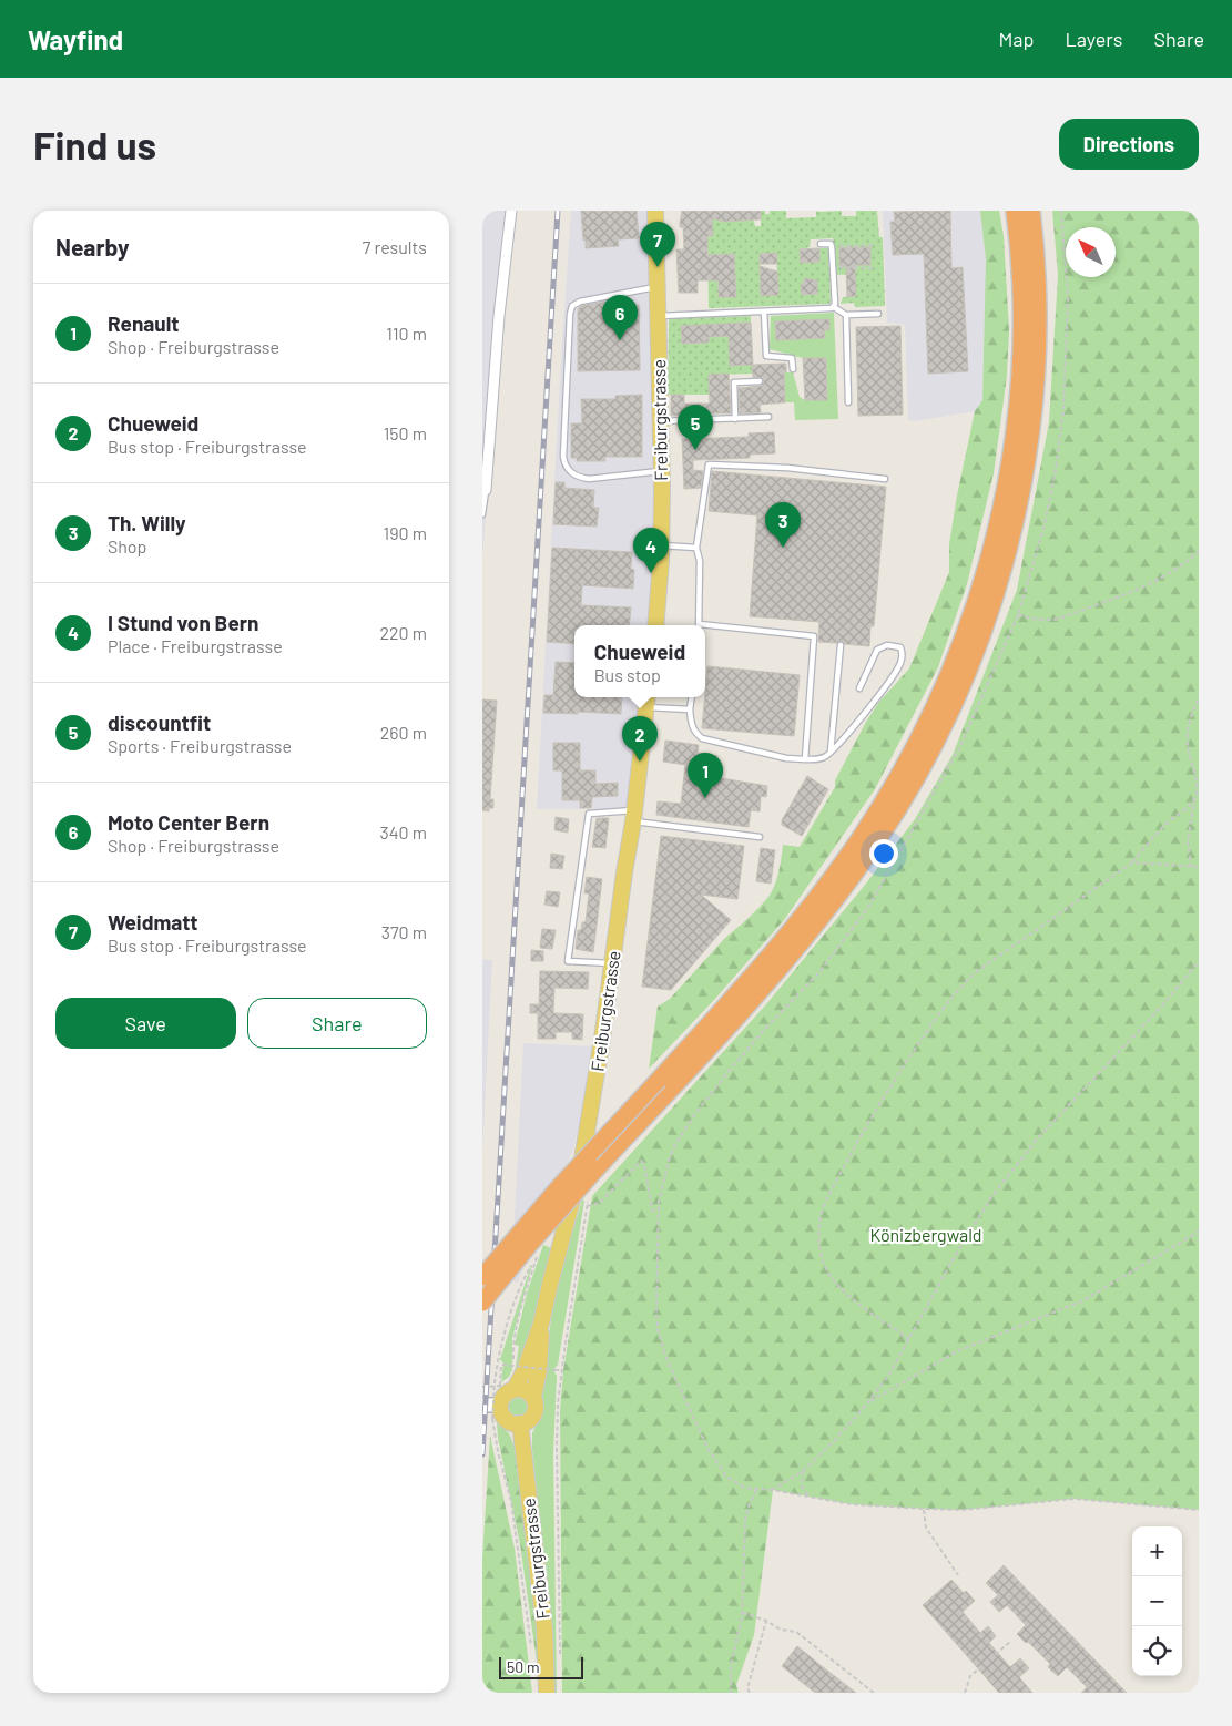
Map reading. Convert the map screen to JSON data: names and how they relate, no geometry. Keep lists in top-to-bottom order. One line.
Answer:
{"streets":{"main road":["Freiburgstrasse"]},"parks":["Könizbergwald"],"scale_bar":"50 m","north":"top left","page":{"header":"Wayfind","nav":["Map","Layers","Share"],"buttons":["Directions",["Save","Share"]],"title":"Find us","heading":["Nearby","7 results"],"pins":["7","6","5","3","4","2","1"],"list":[{"mark":"1","name":"Renault","note":"Shop · Freiburgstrasse","value":"110 m"},{"mark":"2","name":"Chueweid","note":"Bus stop · Freiburgstrasse","value":"150 m"},{"mark":"3","name":"Th. Willy","note":"Shop","value":"190 m"},{"mark":"4","name":"I Stund von Bern","note":"Place · Freiburgstrasse","value":"220 m"},{"mark":"5","name":"discountfit","note":"Sports · Freiburgstrasse","value":"260 m"},{"mark":"6","name":"Moto Center Bern","note":"Shop · Freiburgstrasse","value":"340 m"},{"mark":"7","name":"Weidmatt","note":"Bus stop · Freiburgstrasse","value":"370 m"}],"popup":["Chueweid","Bus stop"],"map_buttons":["+","−"],"scale":"50 m"}}
